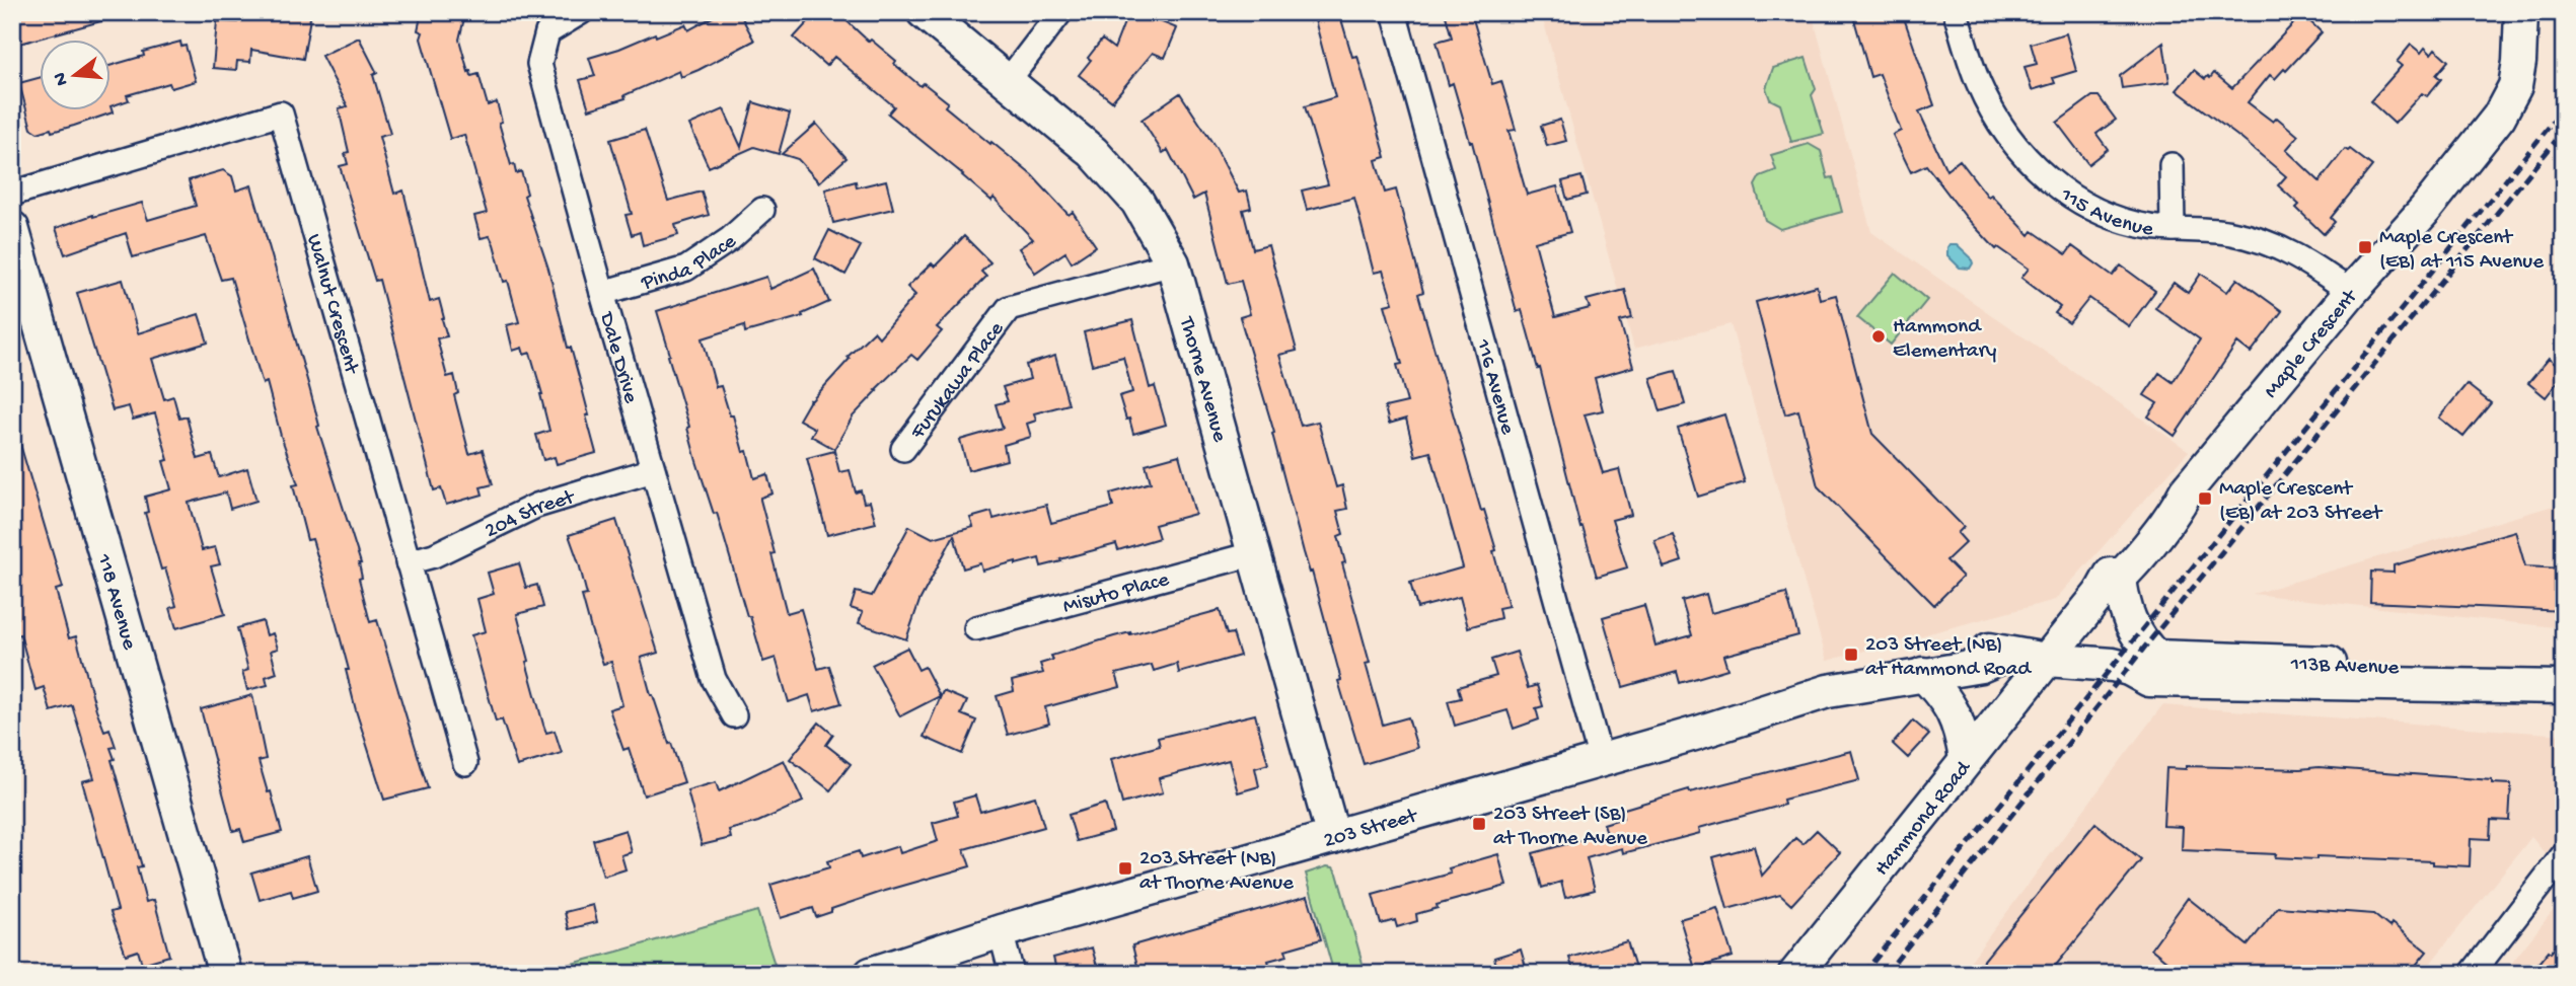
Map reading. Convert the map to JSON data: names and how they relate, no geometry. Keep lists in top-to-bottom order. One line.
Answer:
{"streets":{"street":["115 Avenue","Pinda Place","Walnut Crescent","Maple Crescent","Dale Drive","Thorne Avenue","Furukawa Place","116 Avenue","204 Street","Misuto Place","118 Avenue","113B Avenue","Hammond Road","203 Street"]},"crossings":[["115 Avenue","Maple Crescent"],["Pinda Place","Dale Drive"],["Walnut Crescent","204 Street"],["Maple Crescent","113B Avenue"],["Maple Crescent","Hammond Road"],["Maple Crescent","203 Street"],["Dale Drive","204 Street"],["Thorne Avenue","Furukawa Place"],["Thorne Avenue","Misuto Place"],["Thorne Avenue","203 Street"],["116 Avenue","203 Street"],["113B Avenue","Hammond Road"],["113B Avenue","203 Street"],["Hammond Road","203 Street"]],"places":{"transit":["Maple Crescent (EB) at 115 Avenue","Maple Crescent (EB) at 203 Street","203 Street (NB) at Hammond Road","203 Street (SB) at Thorne Avenue","203 Street (NB) at Thorne Avenue"],"other":["Hammond Elementary"]},"north":"left"}
